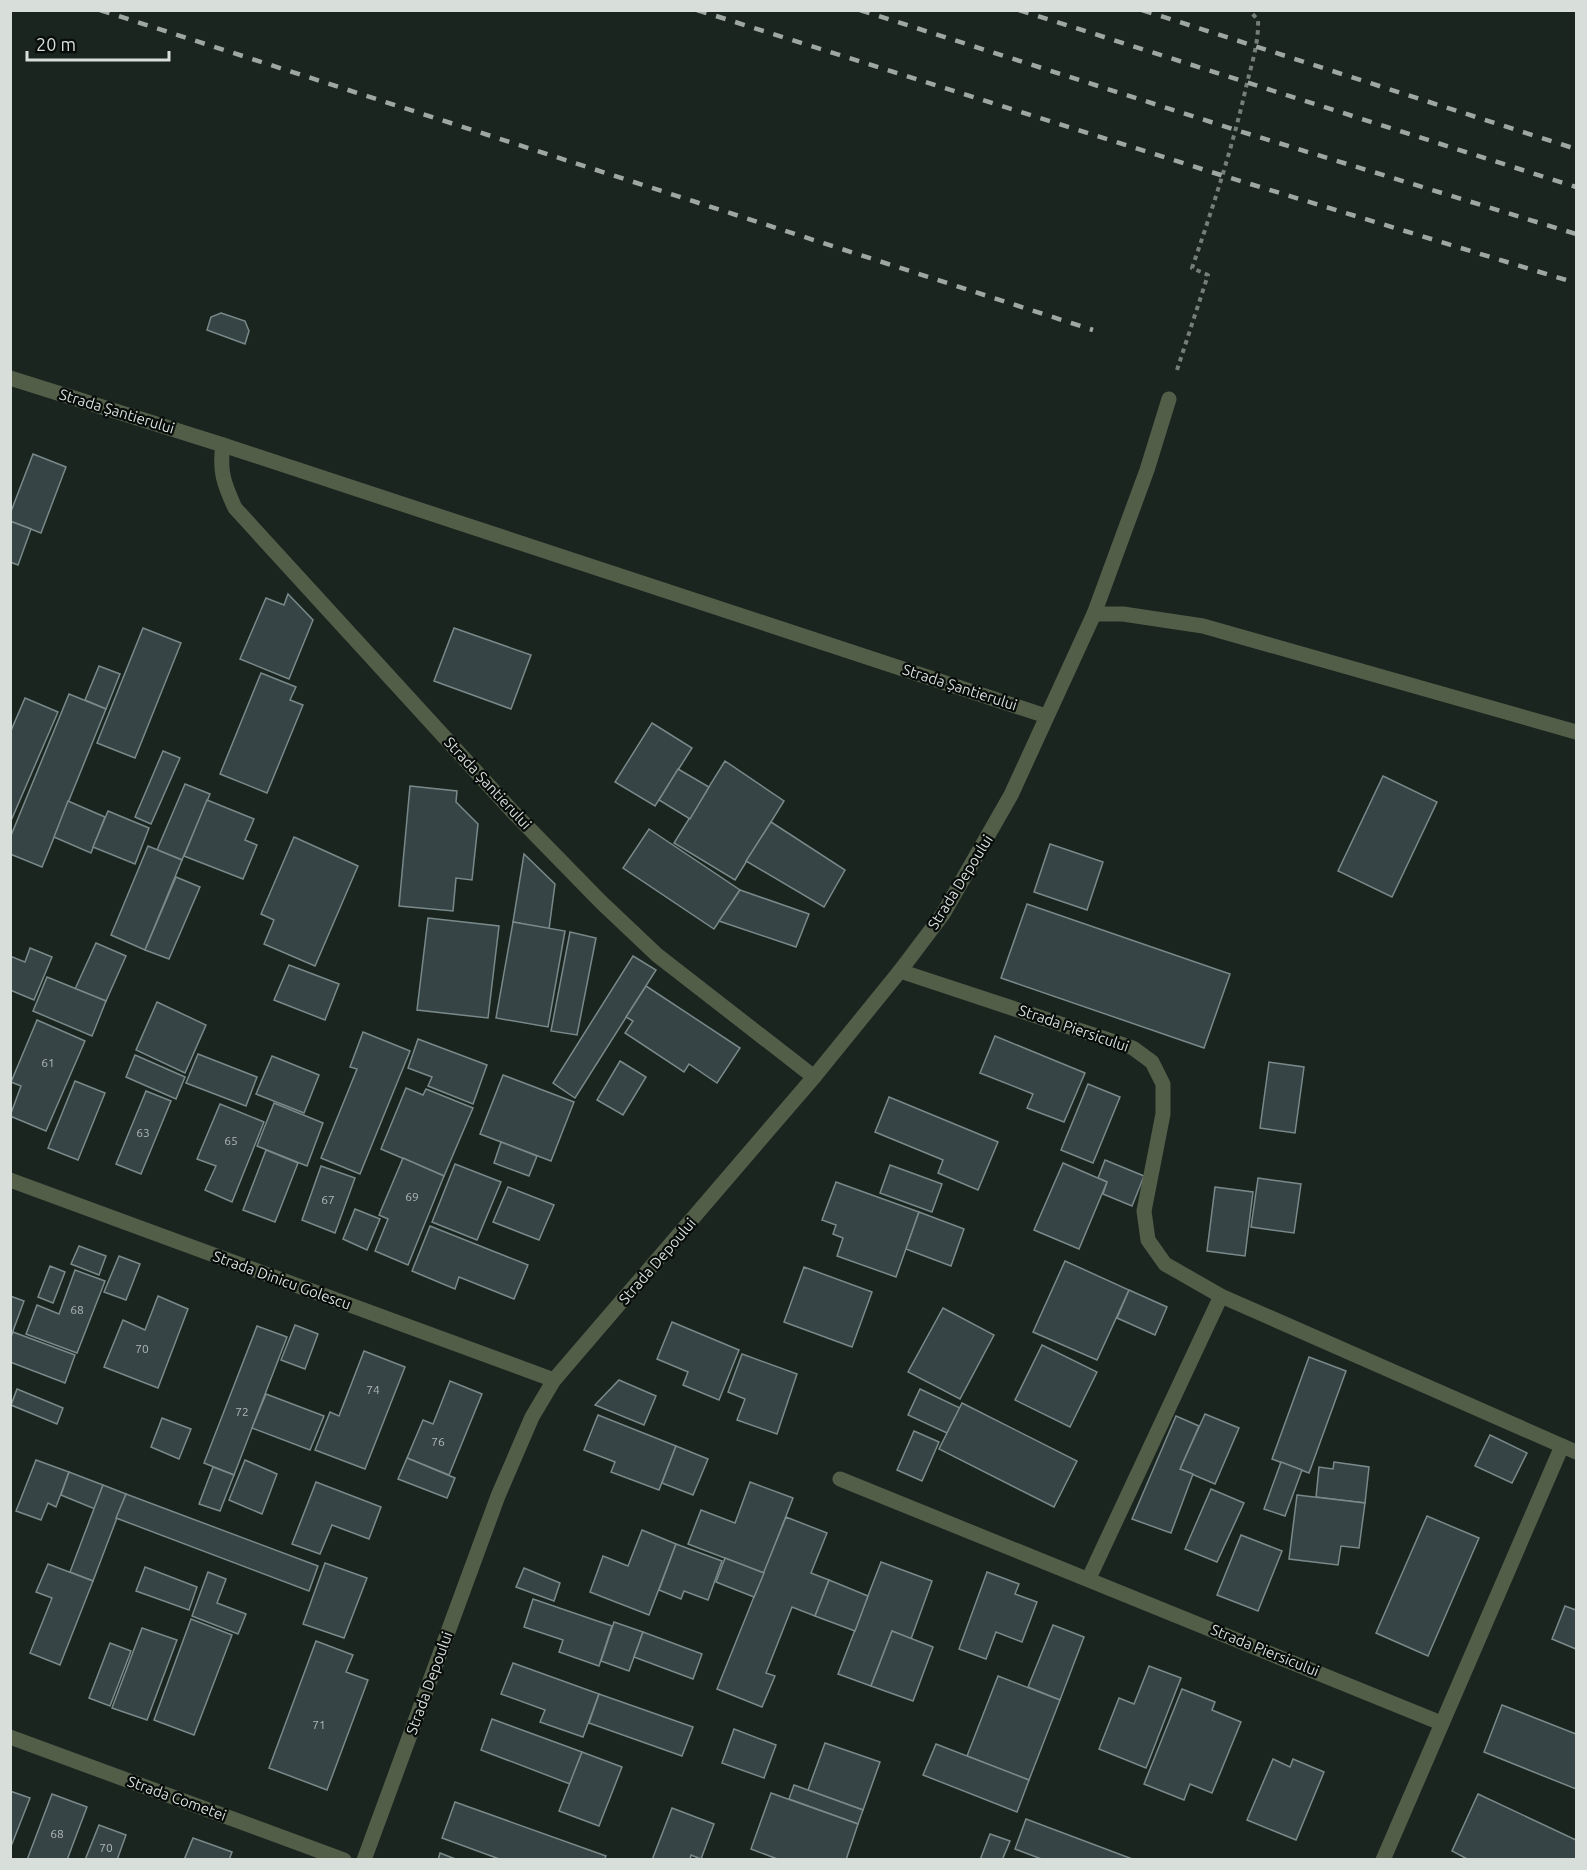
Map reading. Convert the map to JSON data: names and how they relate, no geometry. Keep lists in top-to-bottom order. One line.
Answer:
{"streets":{"street":["Strada Șantierului","Strada Depoului","Strada Piersicului","Strada Dinicu Golescu","Strada Cometei"]},"crossings":[["Strada Șantierului","Strada Depoului"],["Strada Depoului","Strada Piersicului"],["Strada Depoului","Strada Dinicu Golescu"]],"house_numbers":["61","63","65","69","67","68","70","74","72","76","71","68","70"],"scale_bar":"20 m"}
